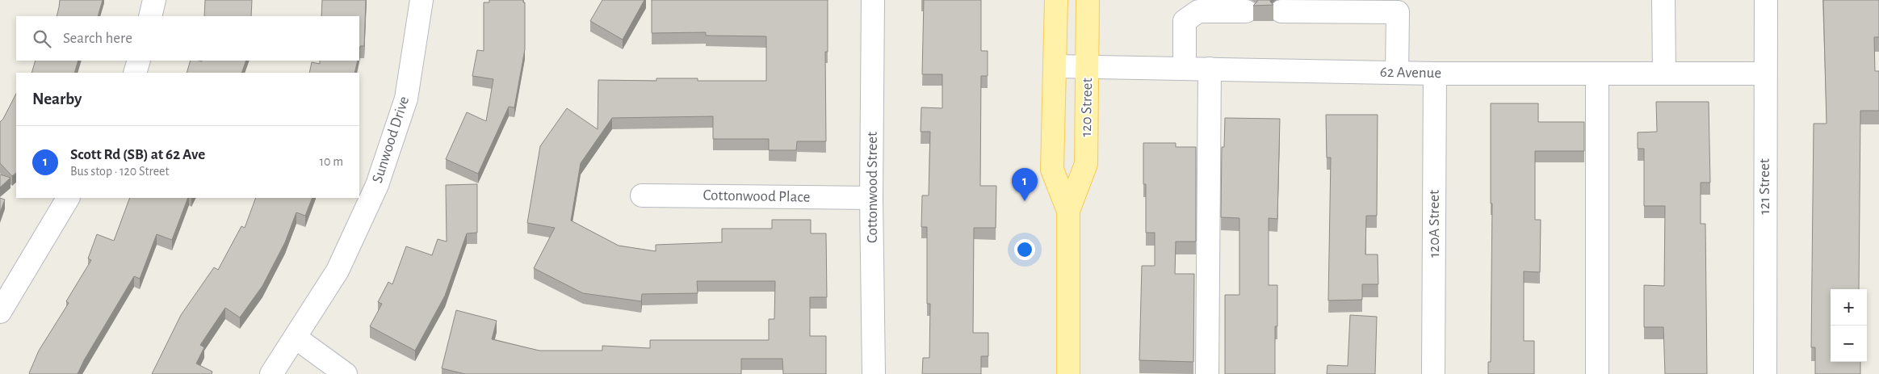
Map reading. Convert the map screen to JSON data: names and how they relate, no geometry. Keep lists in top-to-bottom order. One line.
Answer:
{"streets":{"main road":["120 Street"],"street":["62 Avenue","Sunwood Drive","121 Street","Cottonwood Street","Cottonwood Place","120A Street"]},"crossings":[["62 Avenue","120 Street"],["62 Avenue","121 Street"],["62 Avenue","120A Street"],["Cottonwood Street","Cottonwood Place"]],"page":{"search":"Search here","heading":"Nearby","list":[{"mark":"1","name":"Scott Rd (SB) at 62 Ave","note":"Bus stop · 120 Street","value":"10 m"}],"pins":"1","map_buttons":["+","−"]}}
